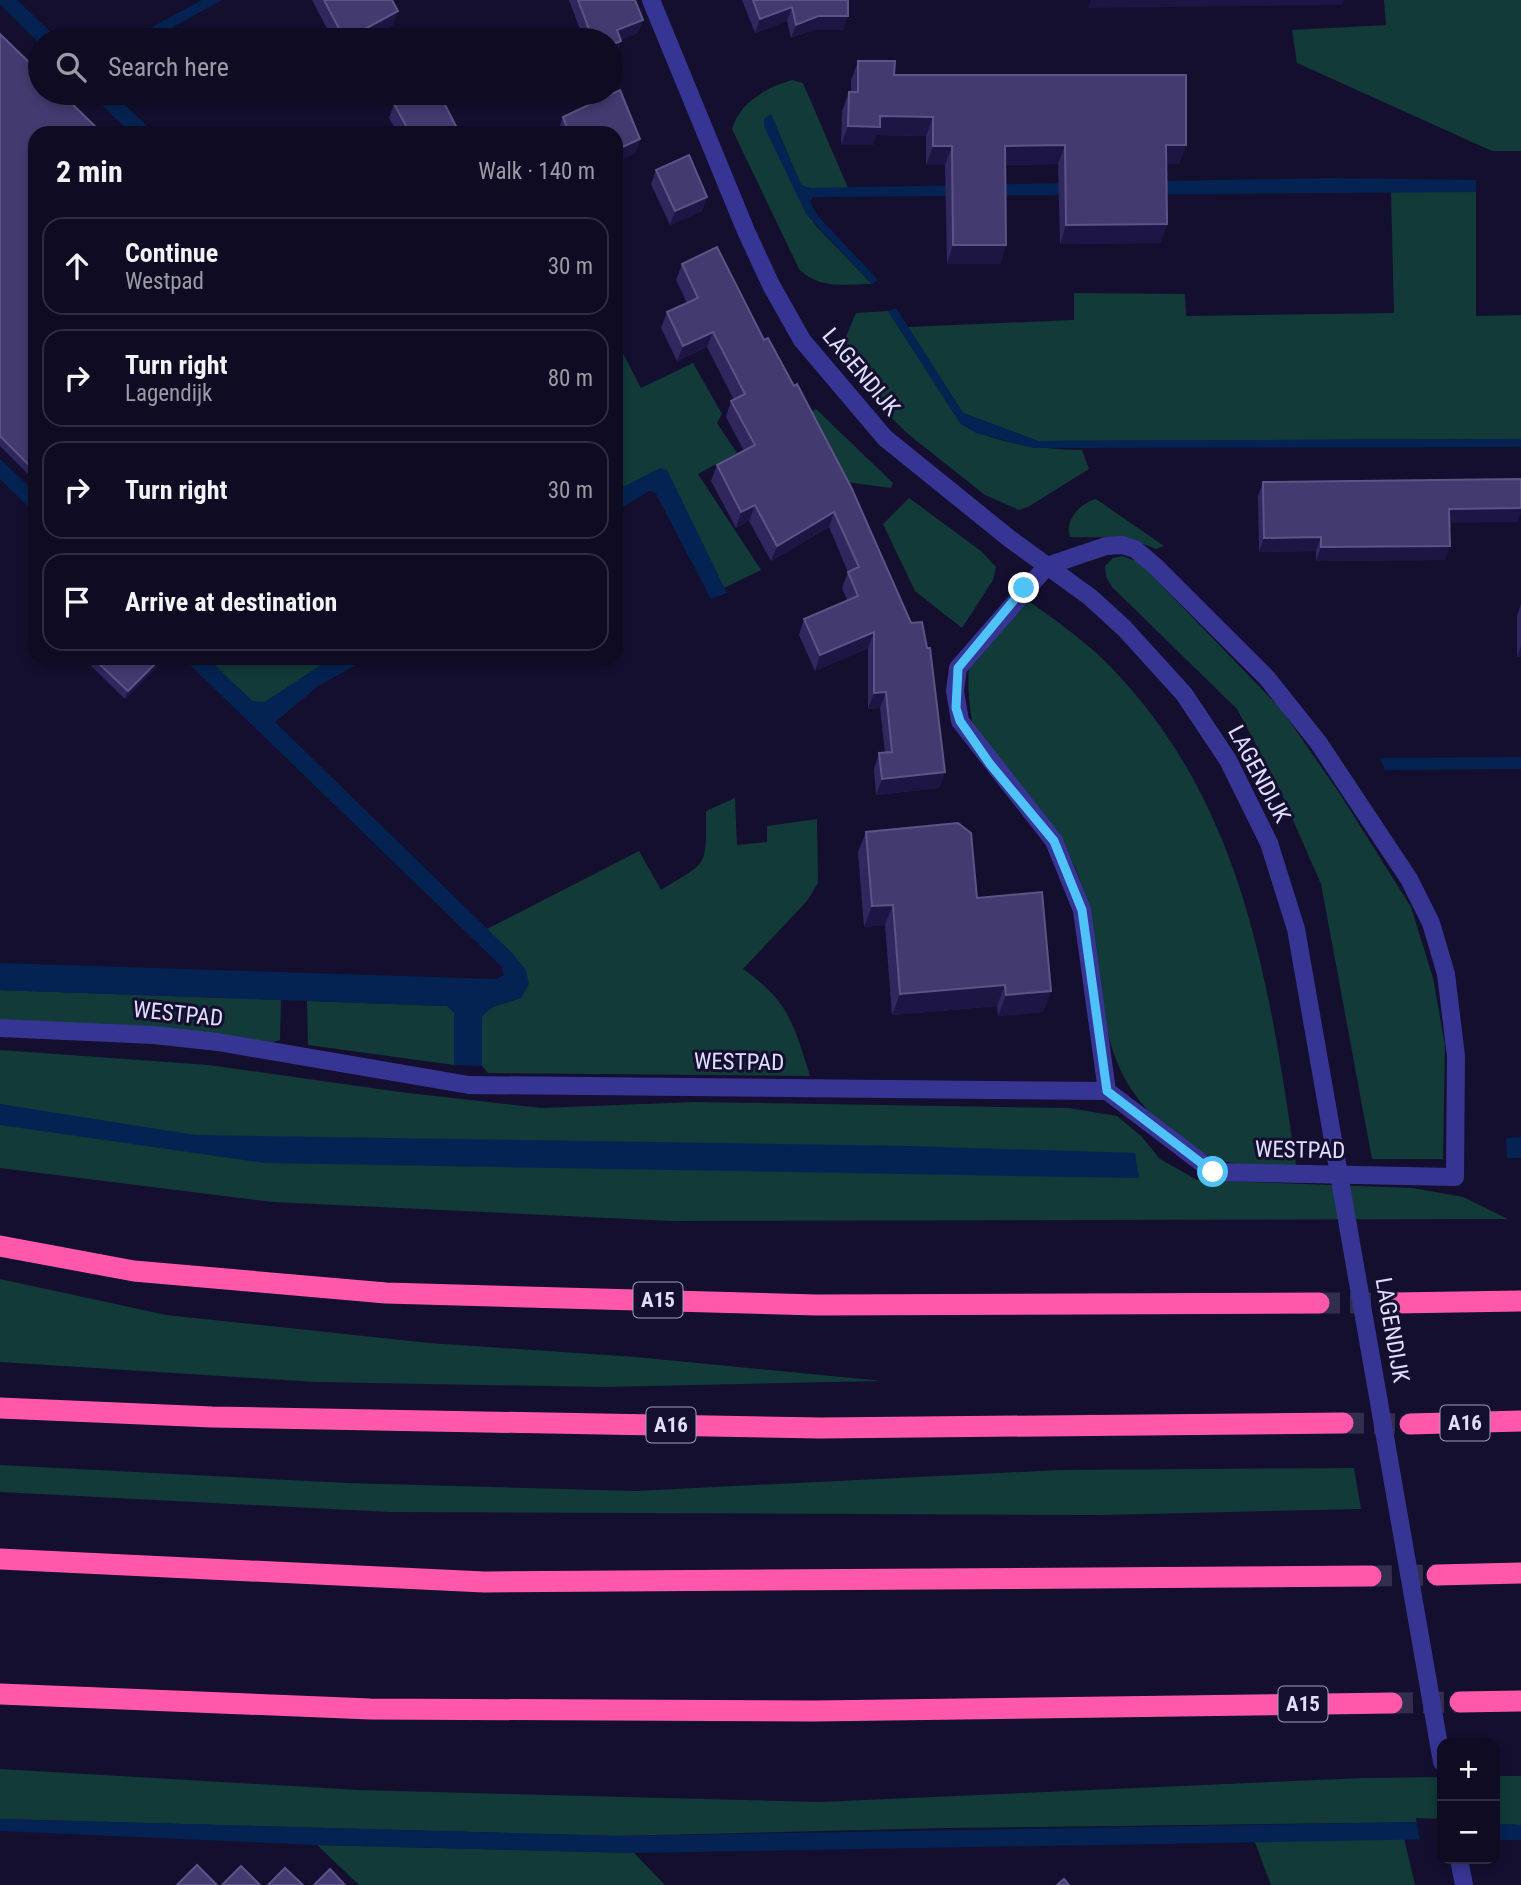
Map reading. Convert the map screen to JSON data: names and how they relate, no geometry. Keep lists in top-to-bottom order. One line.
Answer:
{"streets":{"highway":["A15","A16"],"street":["LAGENDIJK","WESTPAD"]},"crossings":[["LAGENDIJK","WESTPAD"]],"page":{"search":"Search here","heading":["2 min","Walk · 140 m"],"list":[["Continue","Westpad","30 m"],["Turn right","Lagendijk","80 m"],["Turn right","30 m"],"Arrive at destination"],"map_buttons":["+","−"]}}
